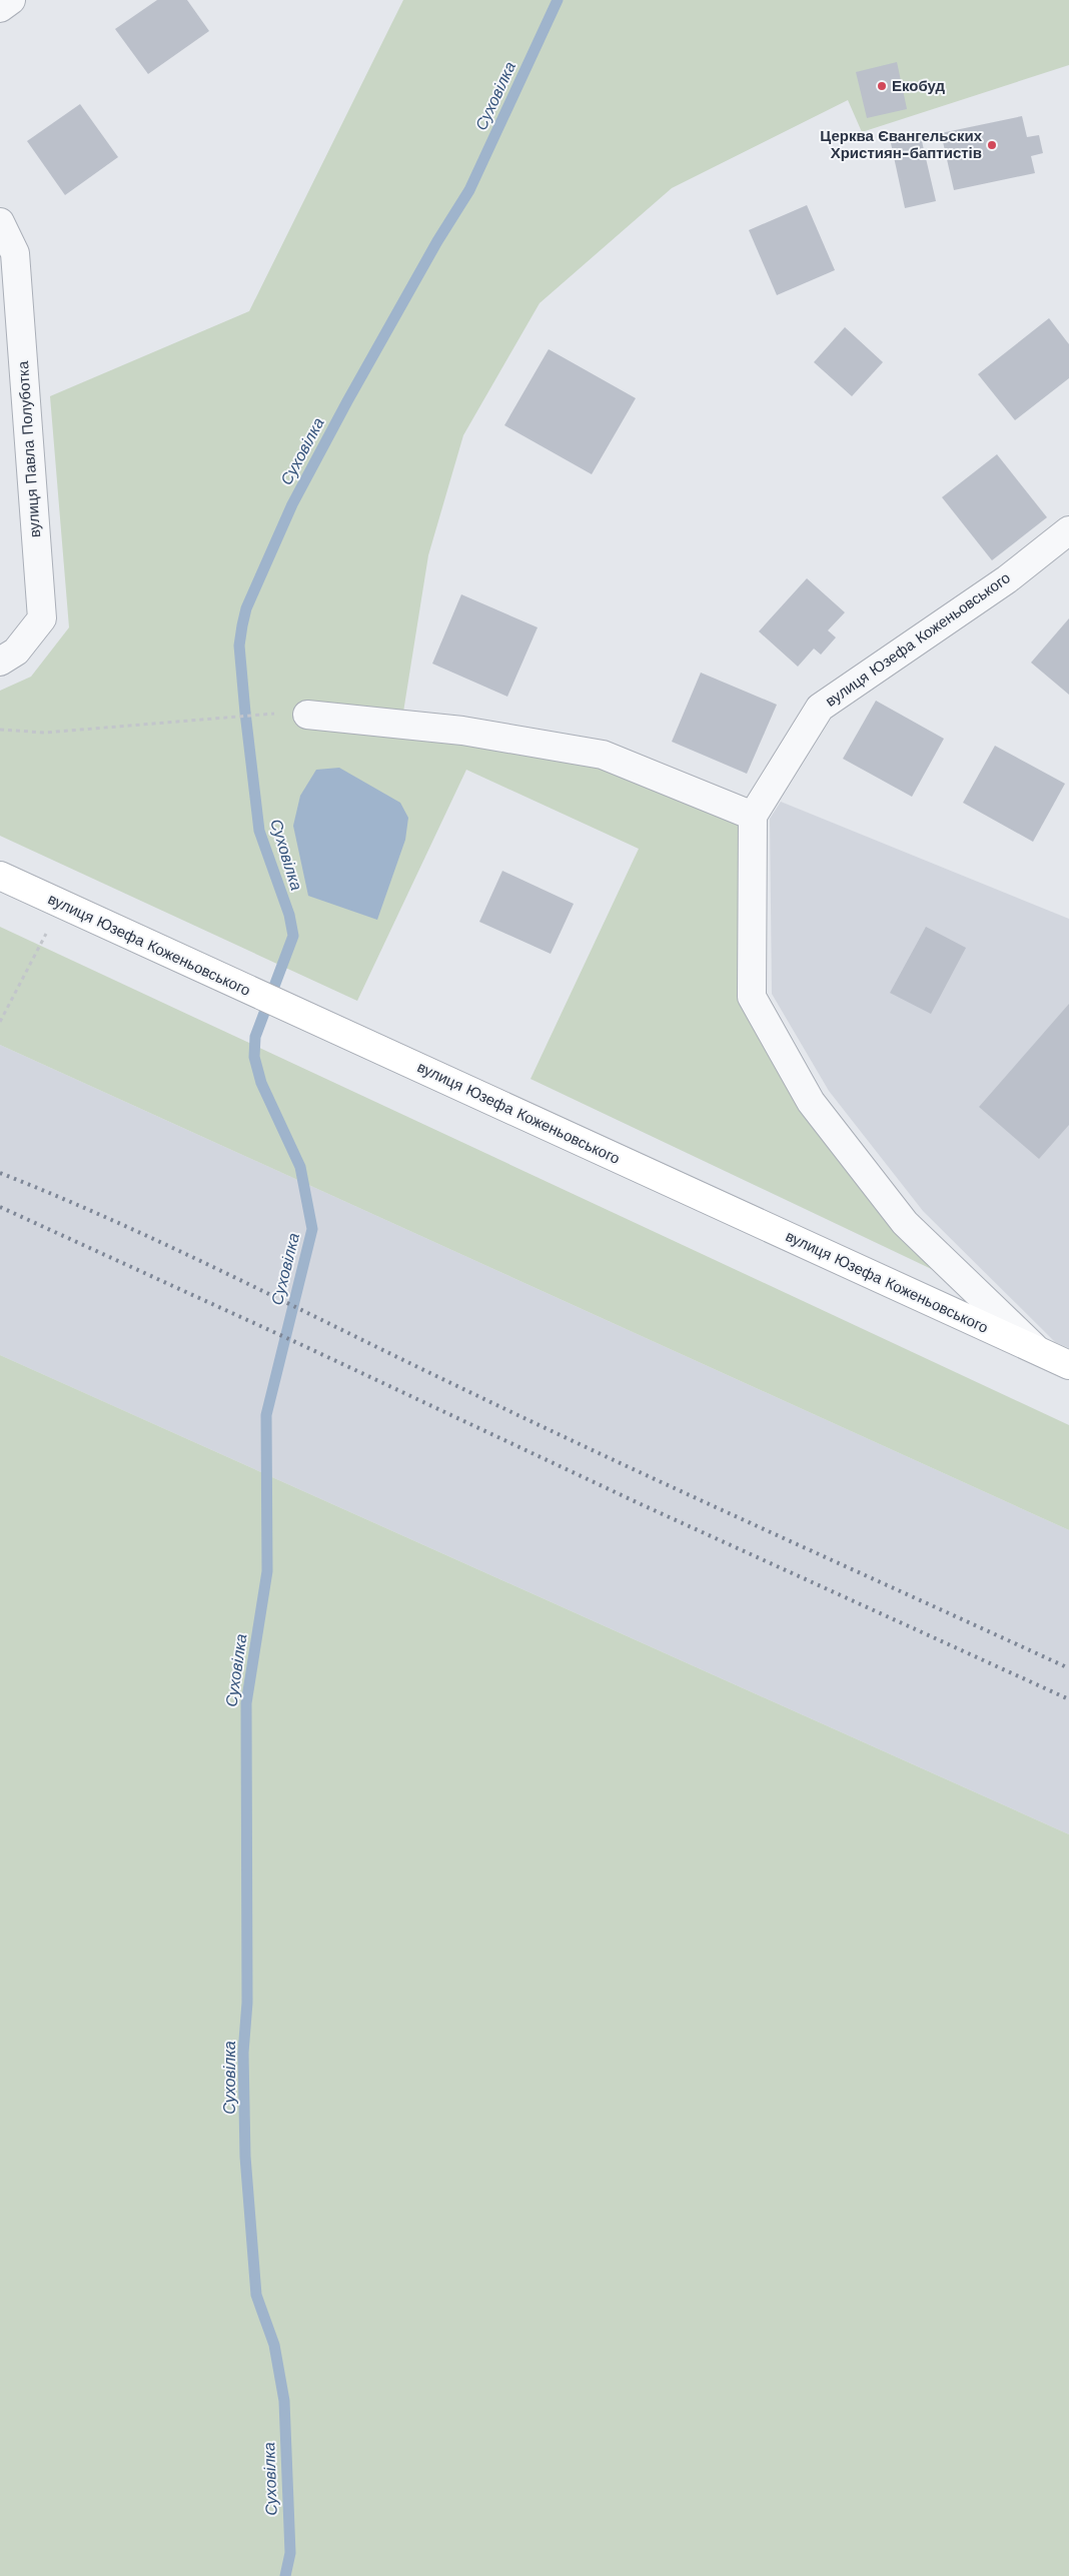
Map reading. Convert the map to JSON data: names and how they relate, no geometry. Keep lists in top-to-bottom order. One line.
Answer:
{"streets":{"main road":["вулиця Юзефа Коженьовського"],"street":["вулиця Павла Полуботка"]},"water":["Суховілка"],"places":["Екобуд","Церква Євангельских Християн-баптистів"]}
